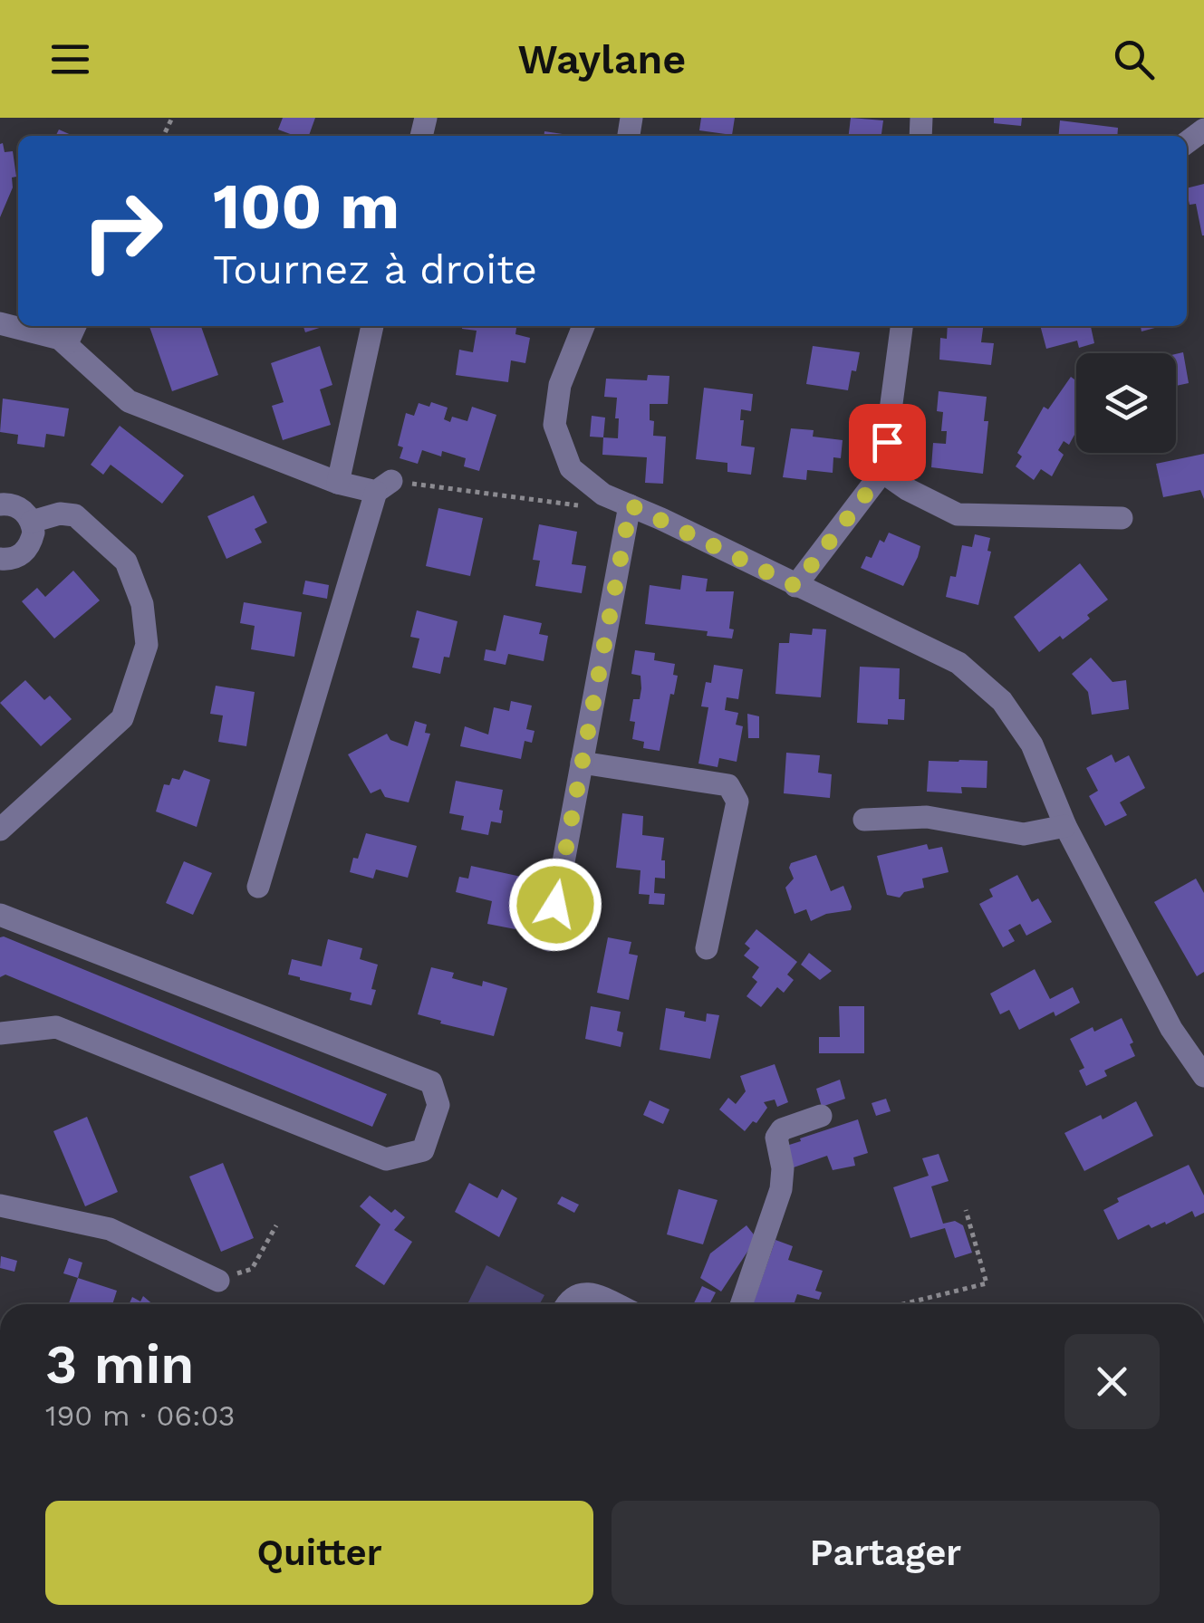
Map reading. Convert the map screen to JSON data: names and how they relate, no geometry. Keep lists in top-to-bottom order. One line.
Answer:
{"page":{"header":"Waylane","turn":["100 m","Tournez à droite"],"heading":["3 min","190 m · 06:03"],"buttons":["Quitter","Partager"]}}
